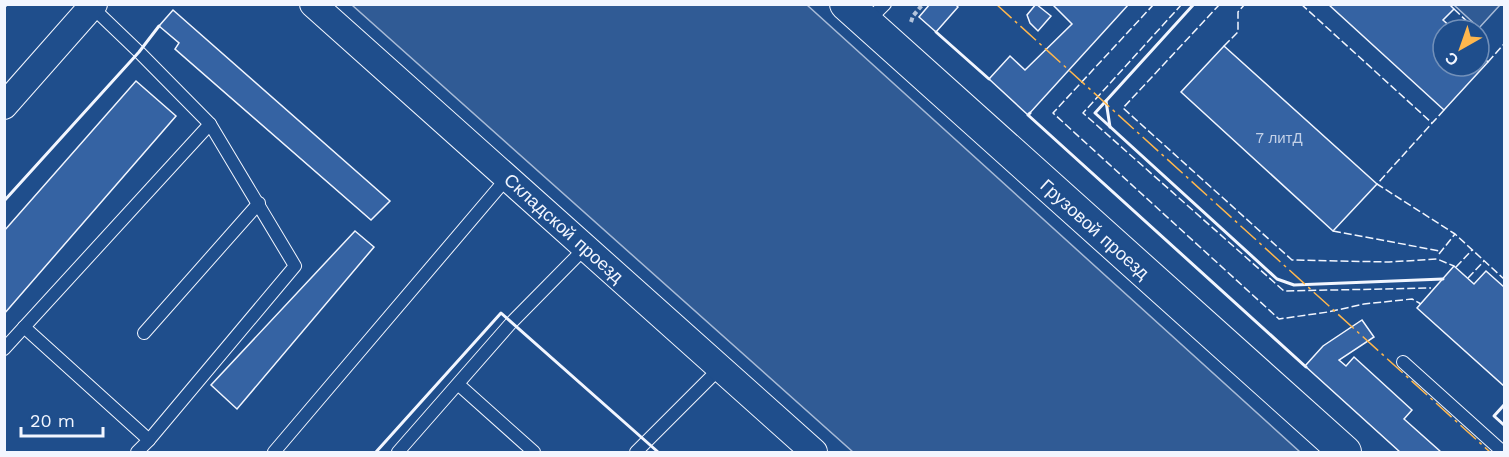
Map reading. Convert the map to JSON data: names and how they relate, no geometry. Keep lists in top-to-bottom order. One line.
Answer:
{"streets":{"street":["Складской проезд","Грузовой проезд"]},"house_numbers":["7 литД"],"scale_bar":"20 m","north":"bottom left"}
